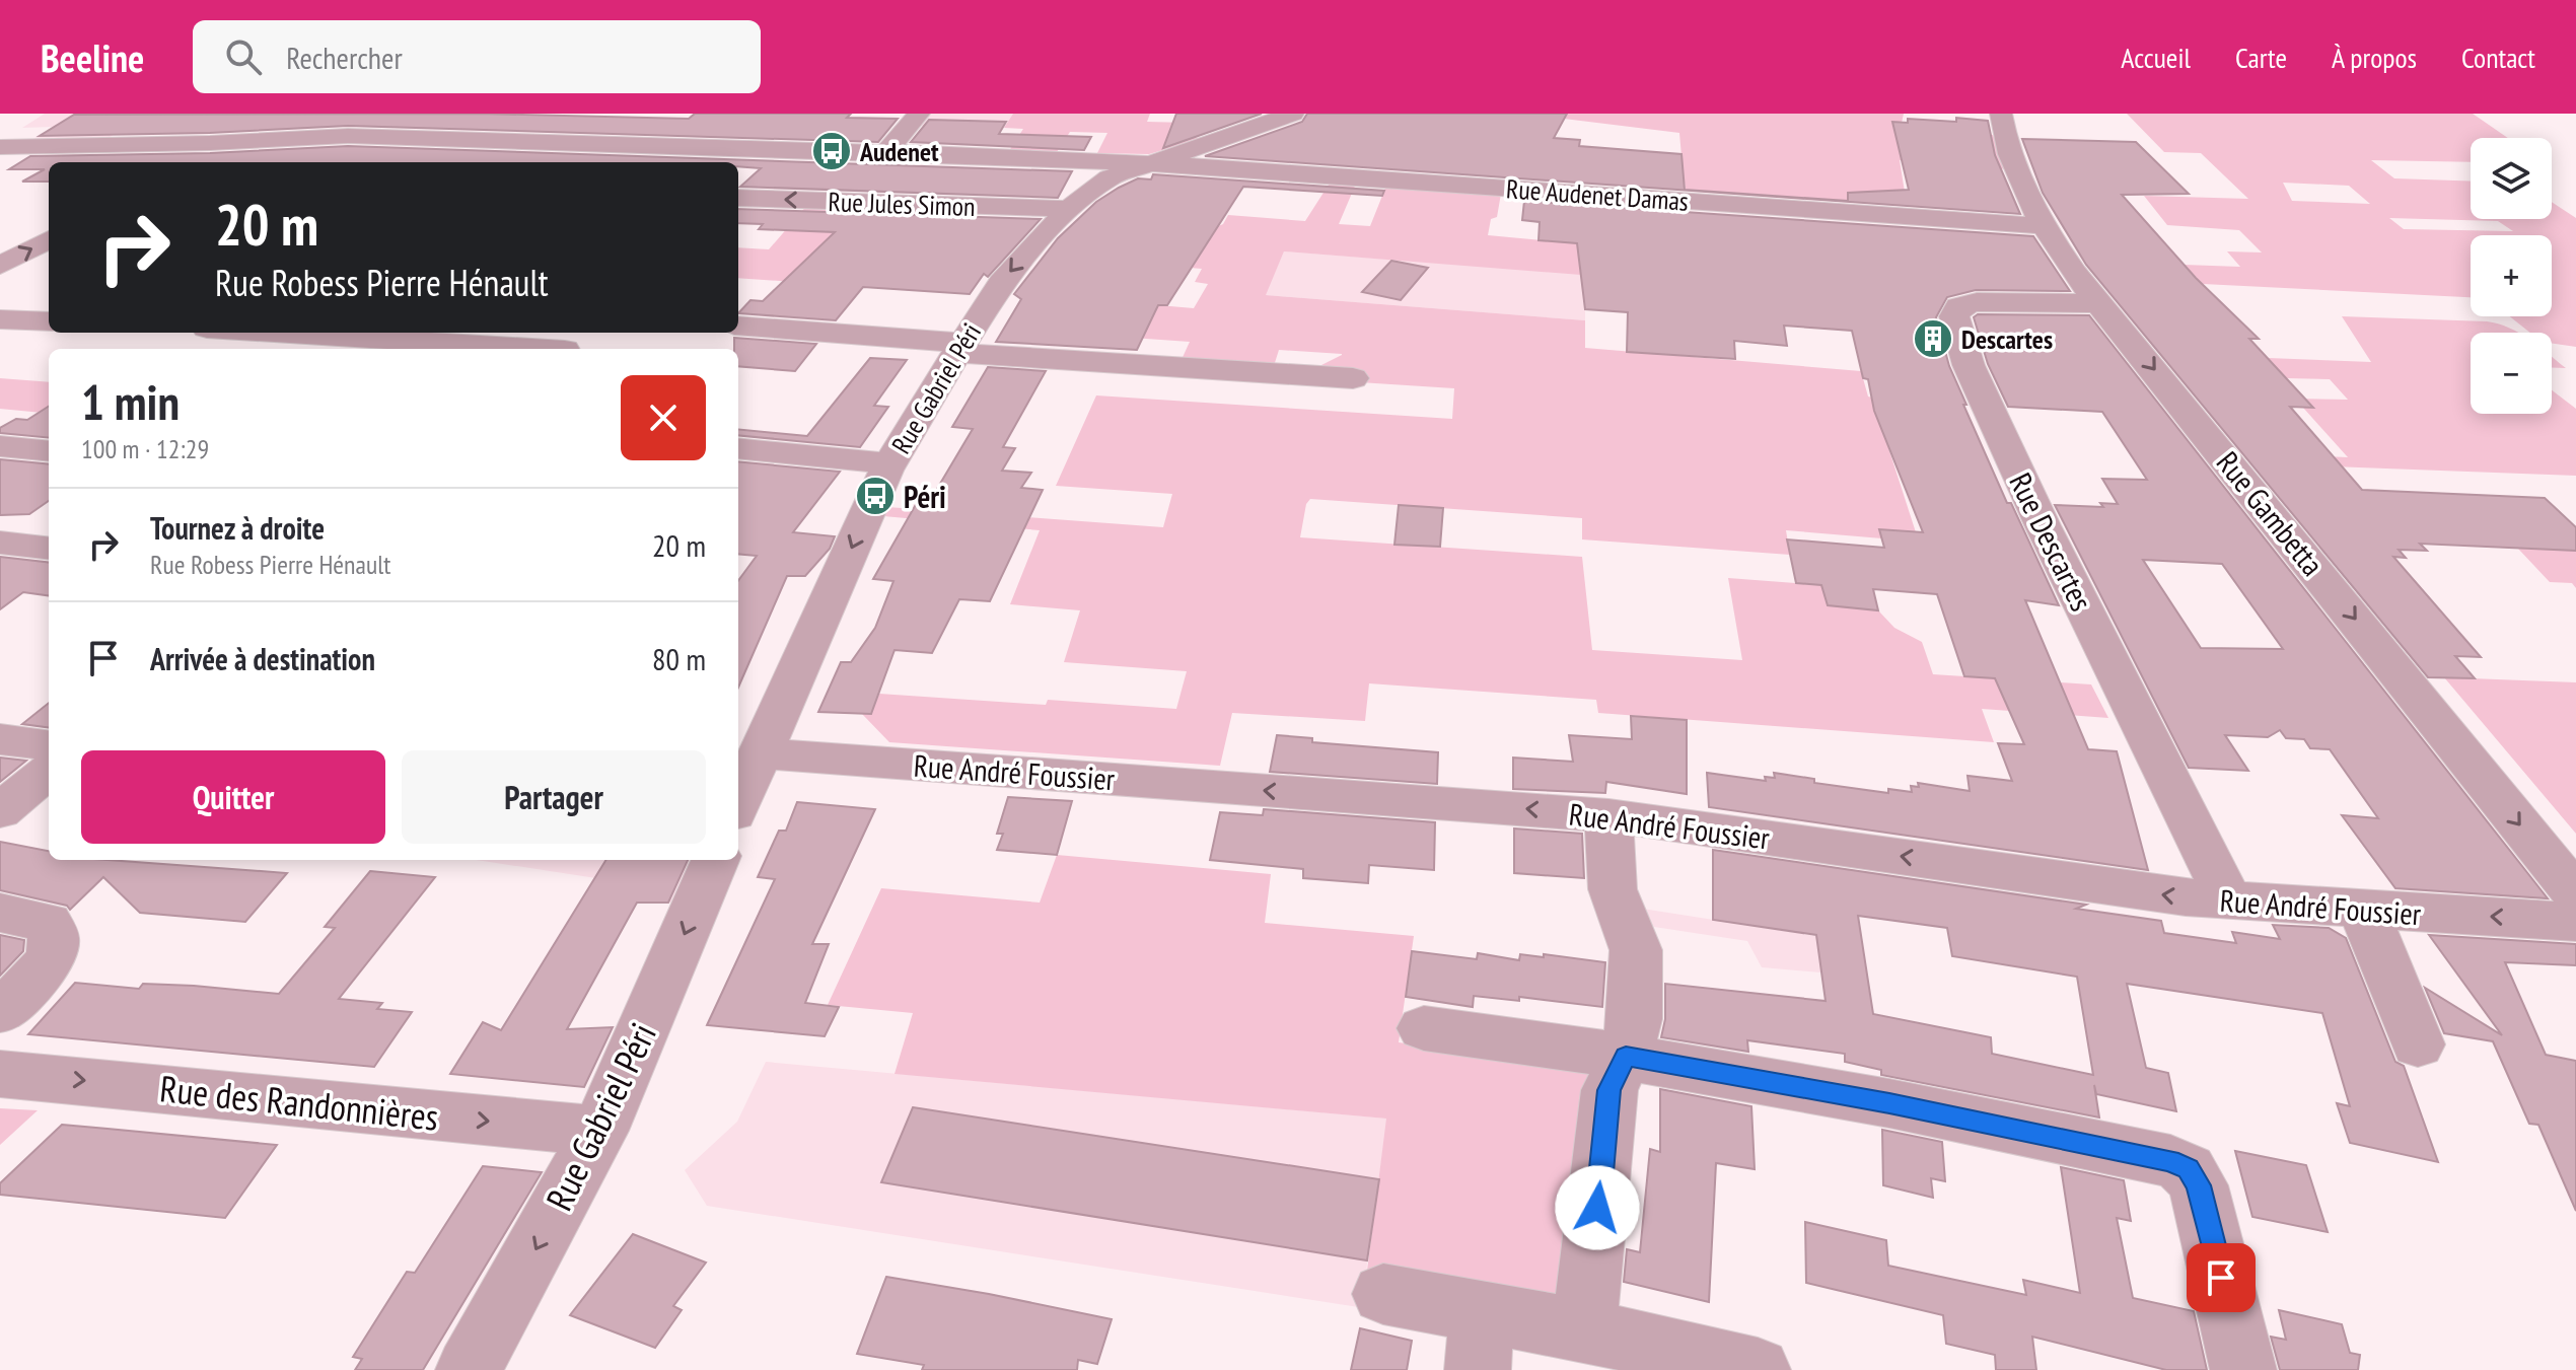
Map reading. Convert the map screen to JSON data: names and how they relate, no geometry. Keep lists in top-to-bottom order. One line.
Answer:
{"streets":{"street":["Rue Audenet Damas","Rue Jules Simon","Rue Gabriel Péri","Rue Gambetta","Rue Descartes","Rue André Foussier","Rue des Randonnières"]},"crossings":[["Rue Audenet Damas","Rue Gabriel Péri"],["Rue Audenet Damas","Rue Gambetta"],["Rue Jules Simon","Rue Gabriel Péri"],["Rue Gabriel Péri","Rue André Foussier"],["Rue Gabriel Péri","Rue des Randonnières"],["Rue Gambetta","Rue Descartes"],["Rue Descartes","Rue André Foussier"]],"one_way":["Rue Gabriel Péri","Rue Gambetta","Rue André Foussier","Rue des Randonnières"],"places":{"bus stop":["Audenet","Péri"],"building":["Descartes"]},"page":{"header":"Beeline","search":"Rechercher","nav":["Accueil","Carte","À propos","Contact"],"map_buttons":["+","−"],"turn":["20 m","Rue Robess Pierre Hénault"],"heading":["1 min","100 m · 12:29"],"list":[{"name":"Tournez à droite","note":"Rue Robess Pierre Hénault","value":"20 m"},{"name":"Arrivée à destination","value":"80 m"}],"buttons":["Quitter","Partager"]}}
